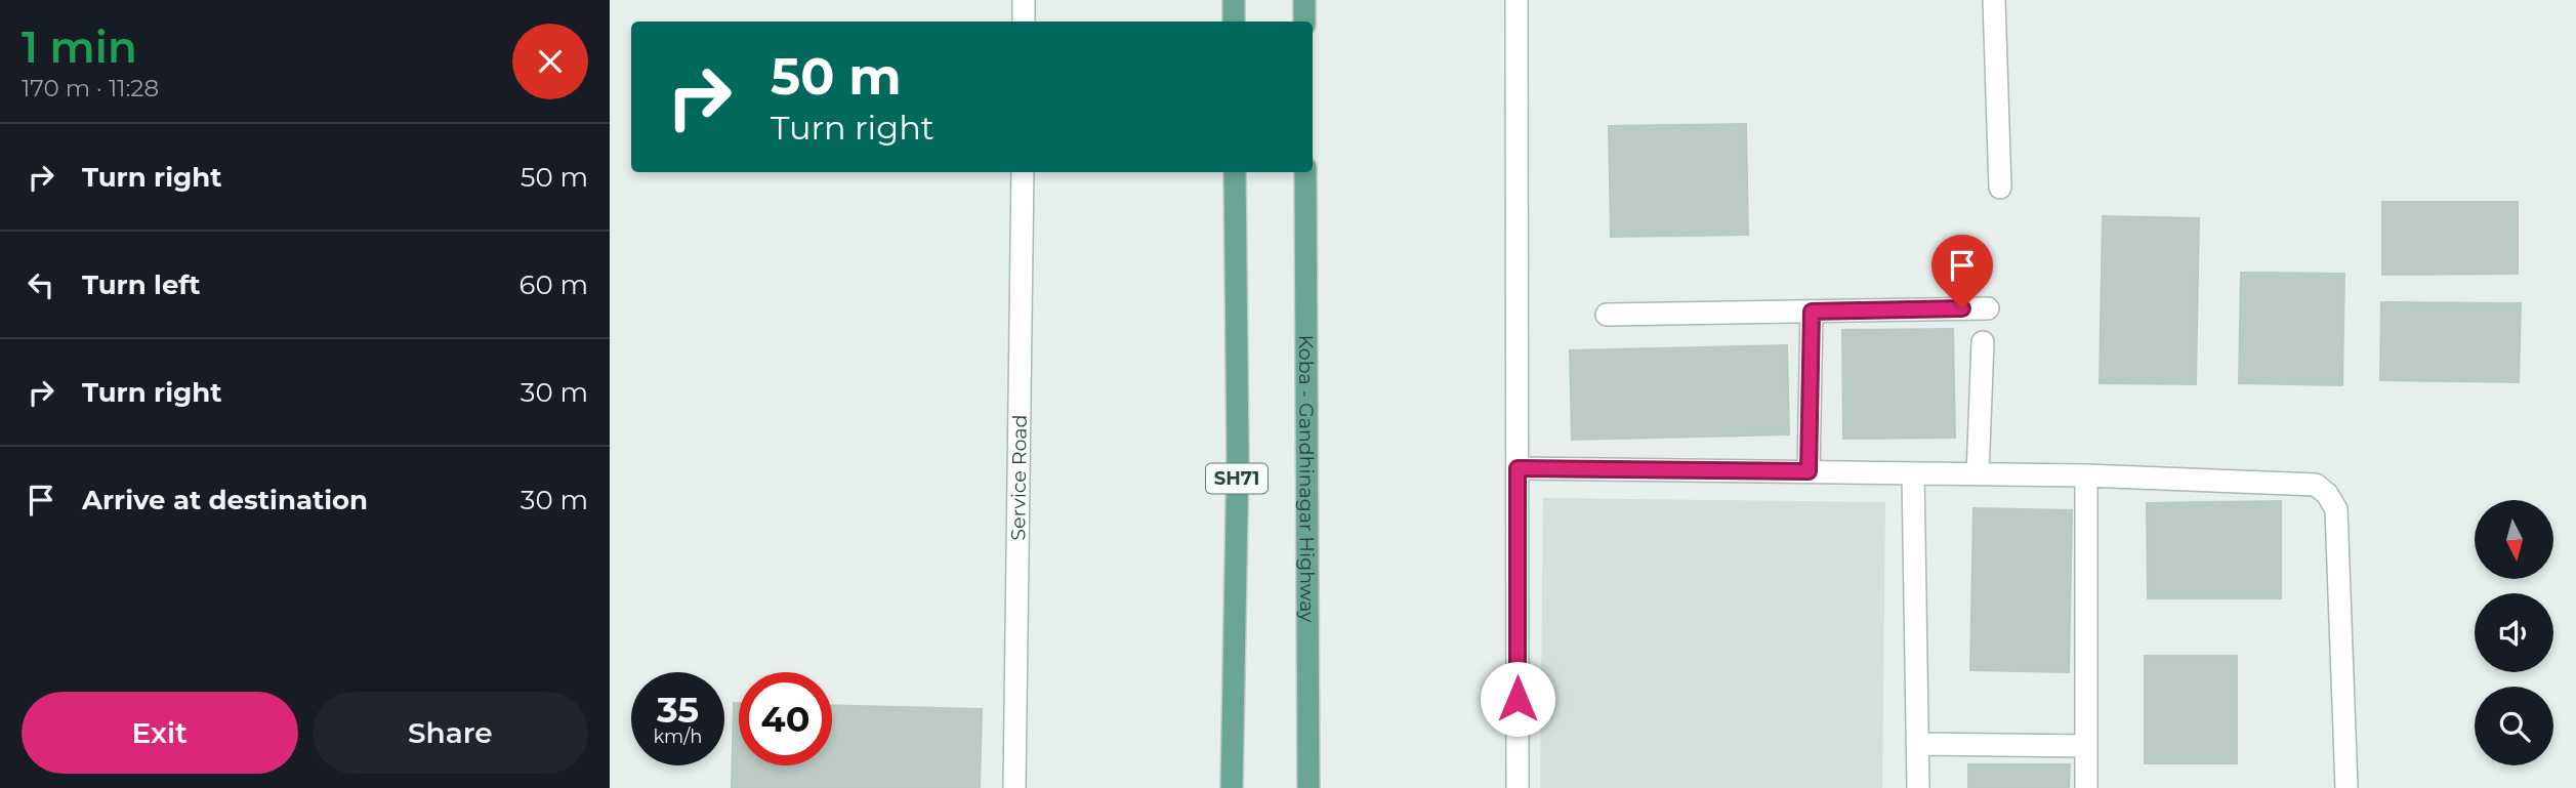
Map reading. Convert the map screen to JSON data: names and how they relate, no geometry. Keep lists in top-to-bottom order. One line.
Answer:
{"streets":{"main road":["SH71","Koba - Gandhinagar Highway"],"street":["Service Road"]},"north":"bottom","page":{"heading":["1 min","170 m · 11:28"],"turn":["50 m","Turn right"],"list":[{"name":"Turn right","value":"50 m"},{"name":"Turn left","value":"60 m"},{"name":"Turn right","value":"30 m"},{"name":"Arrive at destination","value":"30 m"}],"speed":"35 km/h","limit":"40","buttons":["Exit","Share"]}}
